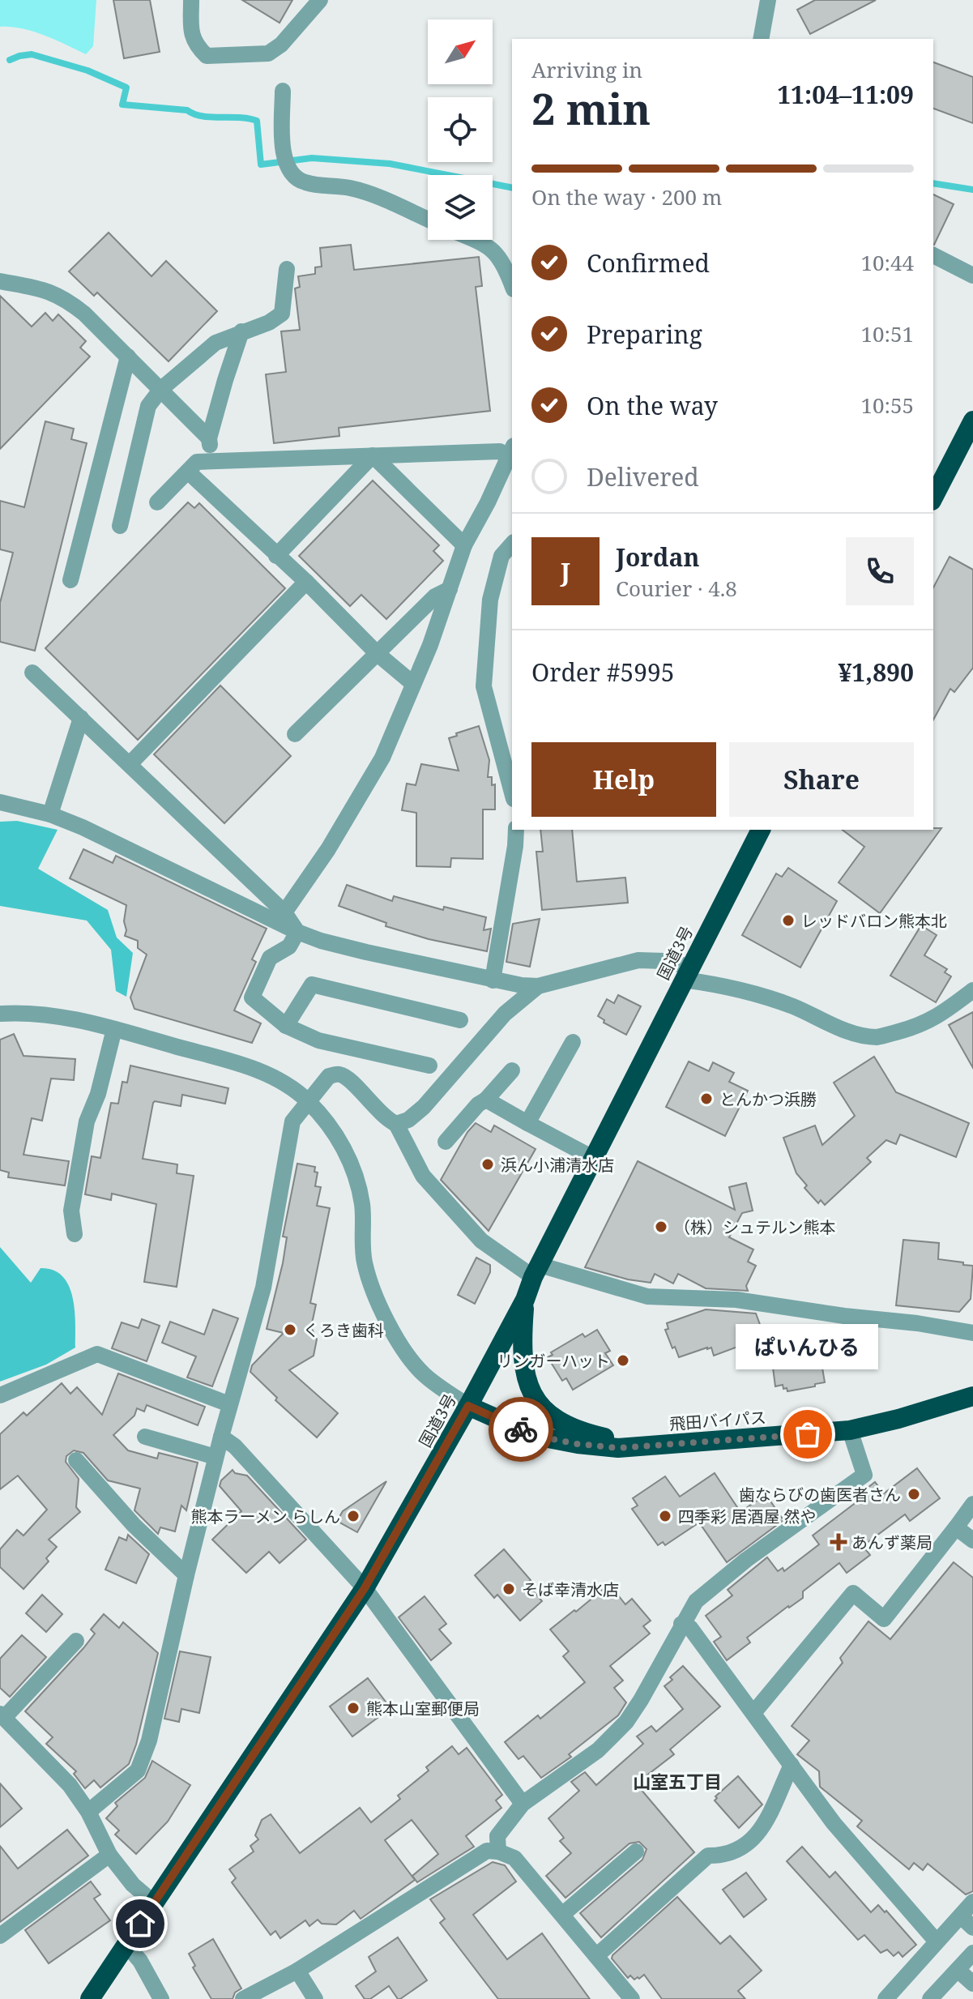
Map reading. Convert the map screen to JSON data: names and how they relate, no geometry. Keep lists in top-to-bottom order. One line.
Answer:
{"streets":{"highway":["国道3号","飛田バイパス"]},"crossings":[["国道3号","飛田バイパス"]],"districts":["山室五丁目"],"places":{"other":["レッドバロン熊本北","とんかつ浜勝","浜ん小浦清水店","（株）シュテルン熊本","くろき歯科","リンガーハット","ぱいんひる","歯ならびの歯医者さん","熊本ラーメン らしん","四季彩 居酒屋 然や","そば幸清水店","熊本山室郵便局"],"health":["あんず薬局"]},"north":"top right","page":{"heading":["2 min","Arriving in","11:04–11:09"],"panel":["Jordan","Courier · 4.8","Order #5995","¥1,890"],"bar":"On the way · 200 m","list":[["Confirmed","10:44"],["Preparing","10:51"],["On the way","10:55"],"Delivered"],"round":"J","buttons":["Help","Share"],"bubble":"ぱいんひる"}}
